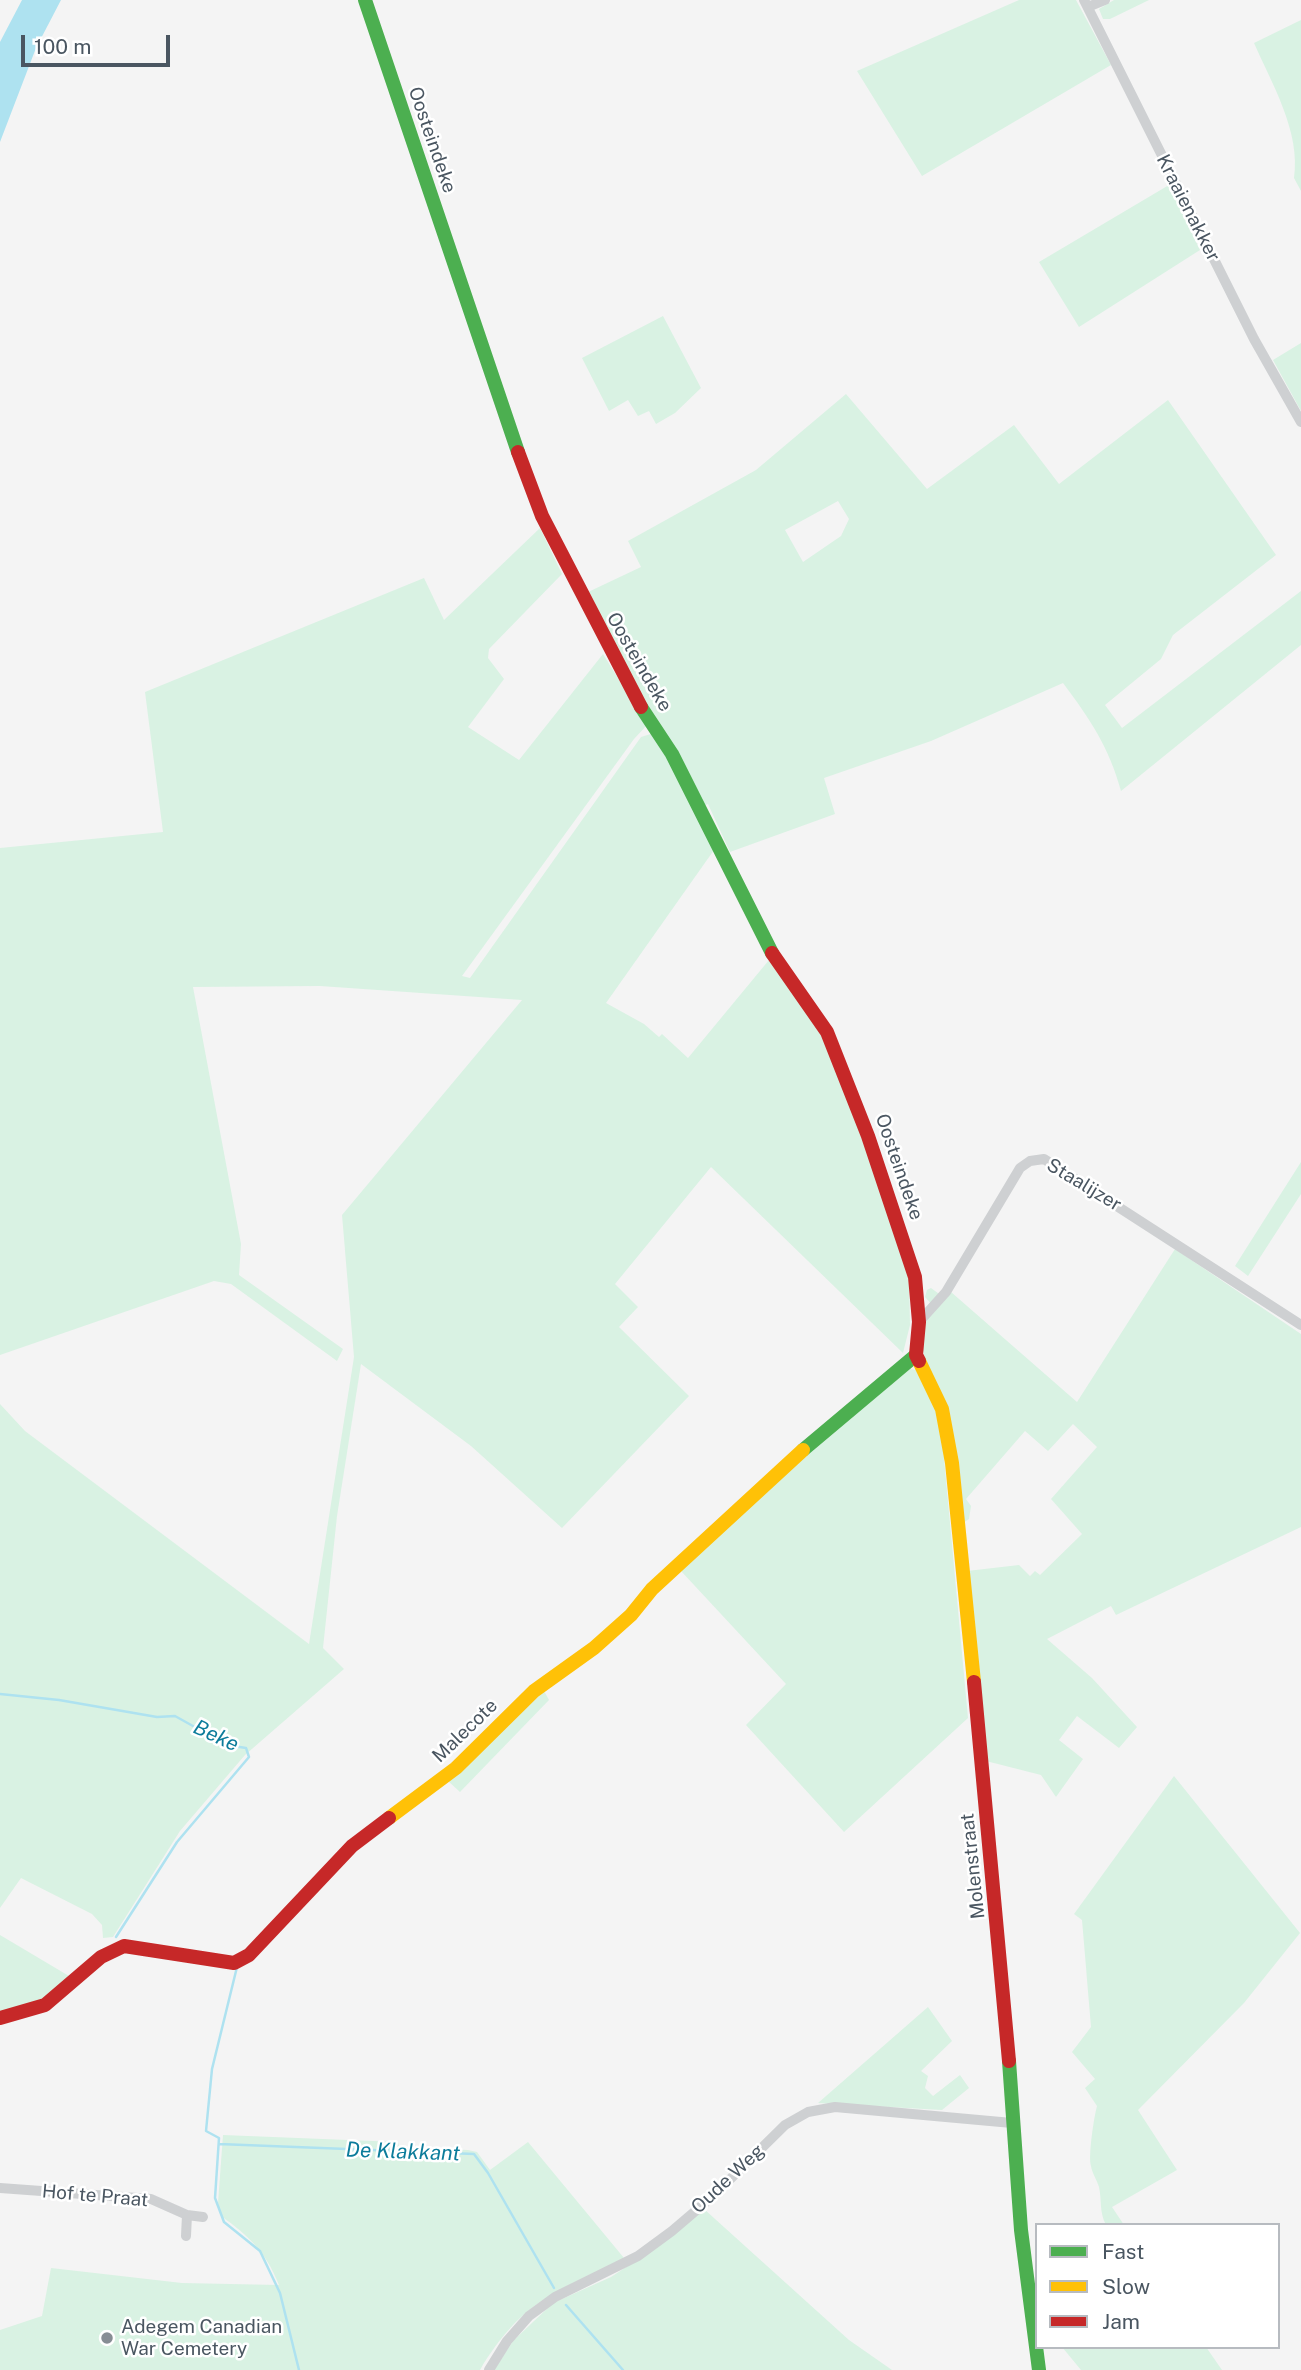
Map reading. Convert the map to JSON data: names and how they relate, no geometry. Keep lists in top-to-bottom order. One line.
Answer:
{"streets":{"street":["Oosteindeke","Kraaienakker","Staalijzer","Malecote","Molenstraat","Oude Weg","Hof te Praat"]},"crossings":[["Oosteindeke","Staalijzer"],["Oosteindeke","Malecote"],["Oosteindeke","Molenstraat"],["Malecote","Molenstraat"],["Molenstraat","Oude Weg"]],"water":["Beke","De Klakkant"],"places":["Adegem Canadian War Cemetery"],"legend":["Fast","Slow","Jam"],"scale_bar":"100 m"}
